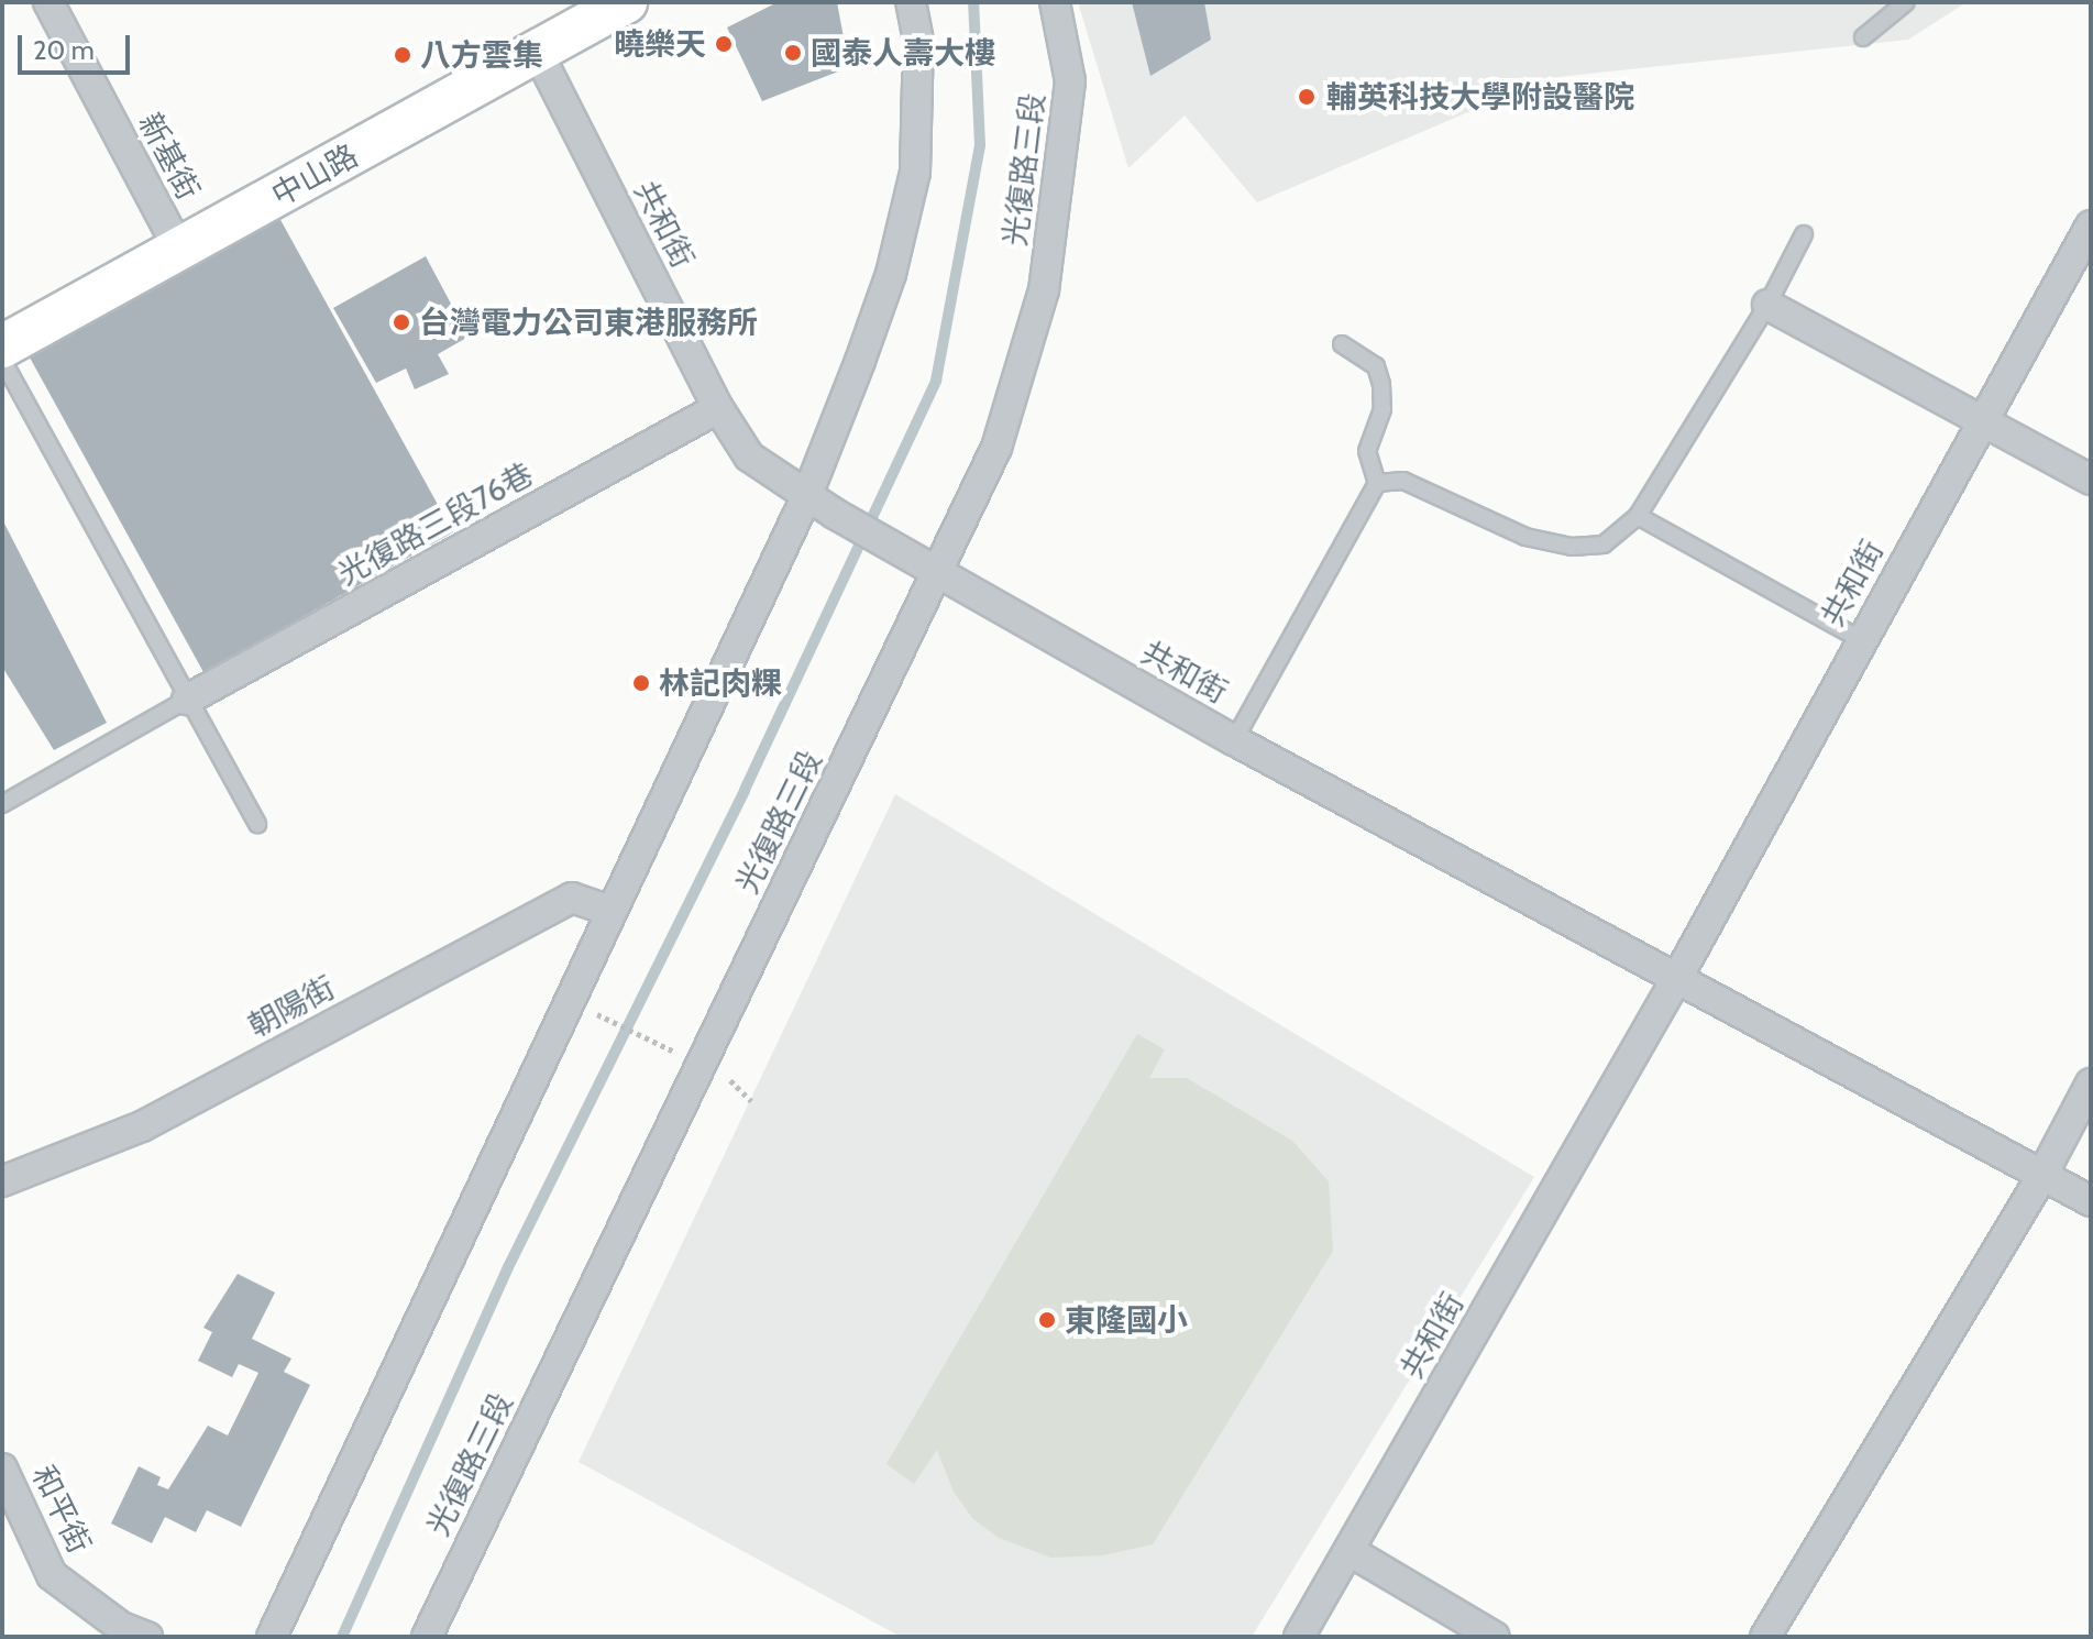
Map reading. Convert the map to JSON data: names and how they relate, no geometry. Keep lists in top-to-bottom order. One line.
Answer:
{"streets":{"main road":["中山路"],"street":["新基街","光復路三段","共和街","光復路三段76巷","朝陽街","和平街"]},"crossings":[["新基街","中山路"],["光復路三段","共和街"],["中山路","共和街"],["共和街","光復路三段76巷"]],"places":["曉樂天","國泰人壽大樓","八方雲集","輔英科技大學附設醫院","台灣電力公司東港服務所","林記肉粿","東隆國小"],"scale_bar":"20 m"}
